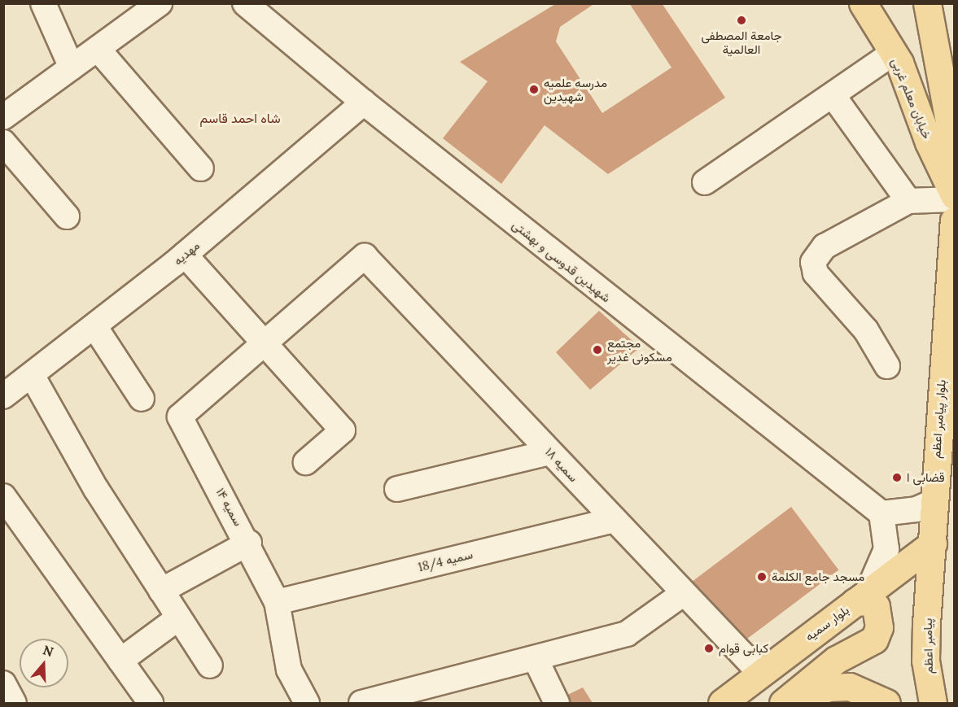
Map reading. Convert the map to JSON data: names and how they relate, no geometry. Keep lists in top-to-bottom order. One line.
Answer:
{"streets":{"main road":["خیابان معلم غربی","بلوار پیامبر اعظم","بلوار سمیه","پیامبر اعظم"],"street":["مهدیه","شهیدین قدوسی و بهشتی","سمیه ۱۸","سمیه ۱۴","سمیه 18/4"]},"crossings":[["مهدیه","شهیدین قدوسی و بهشتی"],["بلوار پیامبر اعظم","بلوار سمیه"],["بلوار پیامبر اعظم","پیامبر اعظم"],["سمیه ۱۸","سمیه ۱۴"],["سمیه ۱۸","سمیه 18/4"],["سمیه ۱۸","بلوار سمیه"],["سمیه ۱۴","سمیه 18/4"]],"districts":["شاه احمد قاسم"],"places":["جامعة المصطفی العالمیة","مدرسه علمیه شهیدین","مجتمع مسکونی غدیر","قضابی ا","مسجد جامع الکلمة","کبابی قوام"],"north":"top"}
